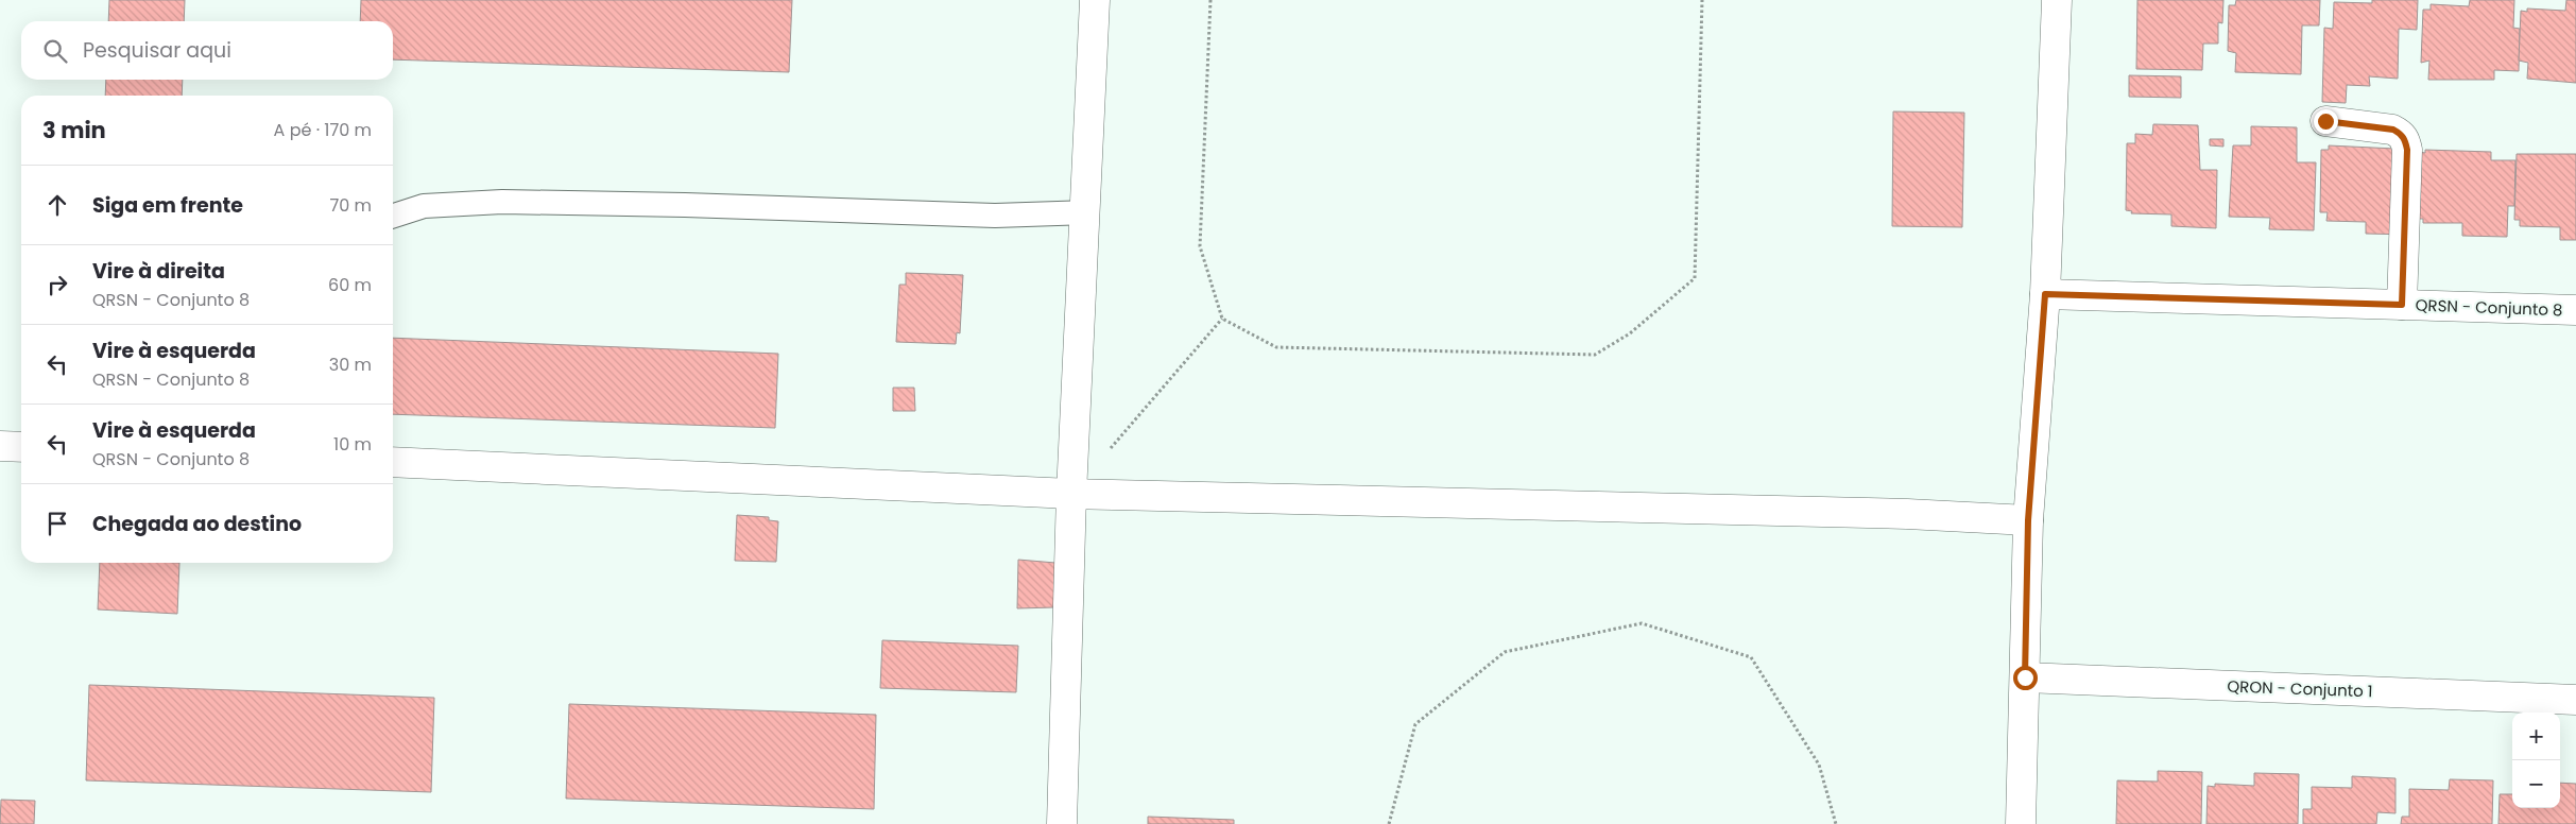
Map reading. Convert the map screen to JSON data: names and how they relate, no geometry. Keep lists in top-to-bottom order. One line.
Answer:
{"streets":{"street":["QRSN - Conjunto 8","QRON - Conjunto 1"]},"page":{"search":"Pesquisar aqui","heading":["3 min","A pé · 170 m"],"list":[["Siga em frente","70 m"],["Vire à direita","QRSN - Conjunto 8","60 m"],["Vire à esquerda","QRSN - Conjunto 8","30 m"],["Vire à esquerda","QRSN - Conjunto 8","10 m"],"Chegada ao destino"],"map_buttons":["+","−"]}}
